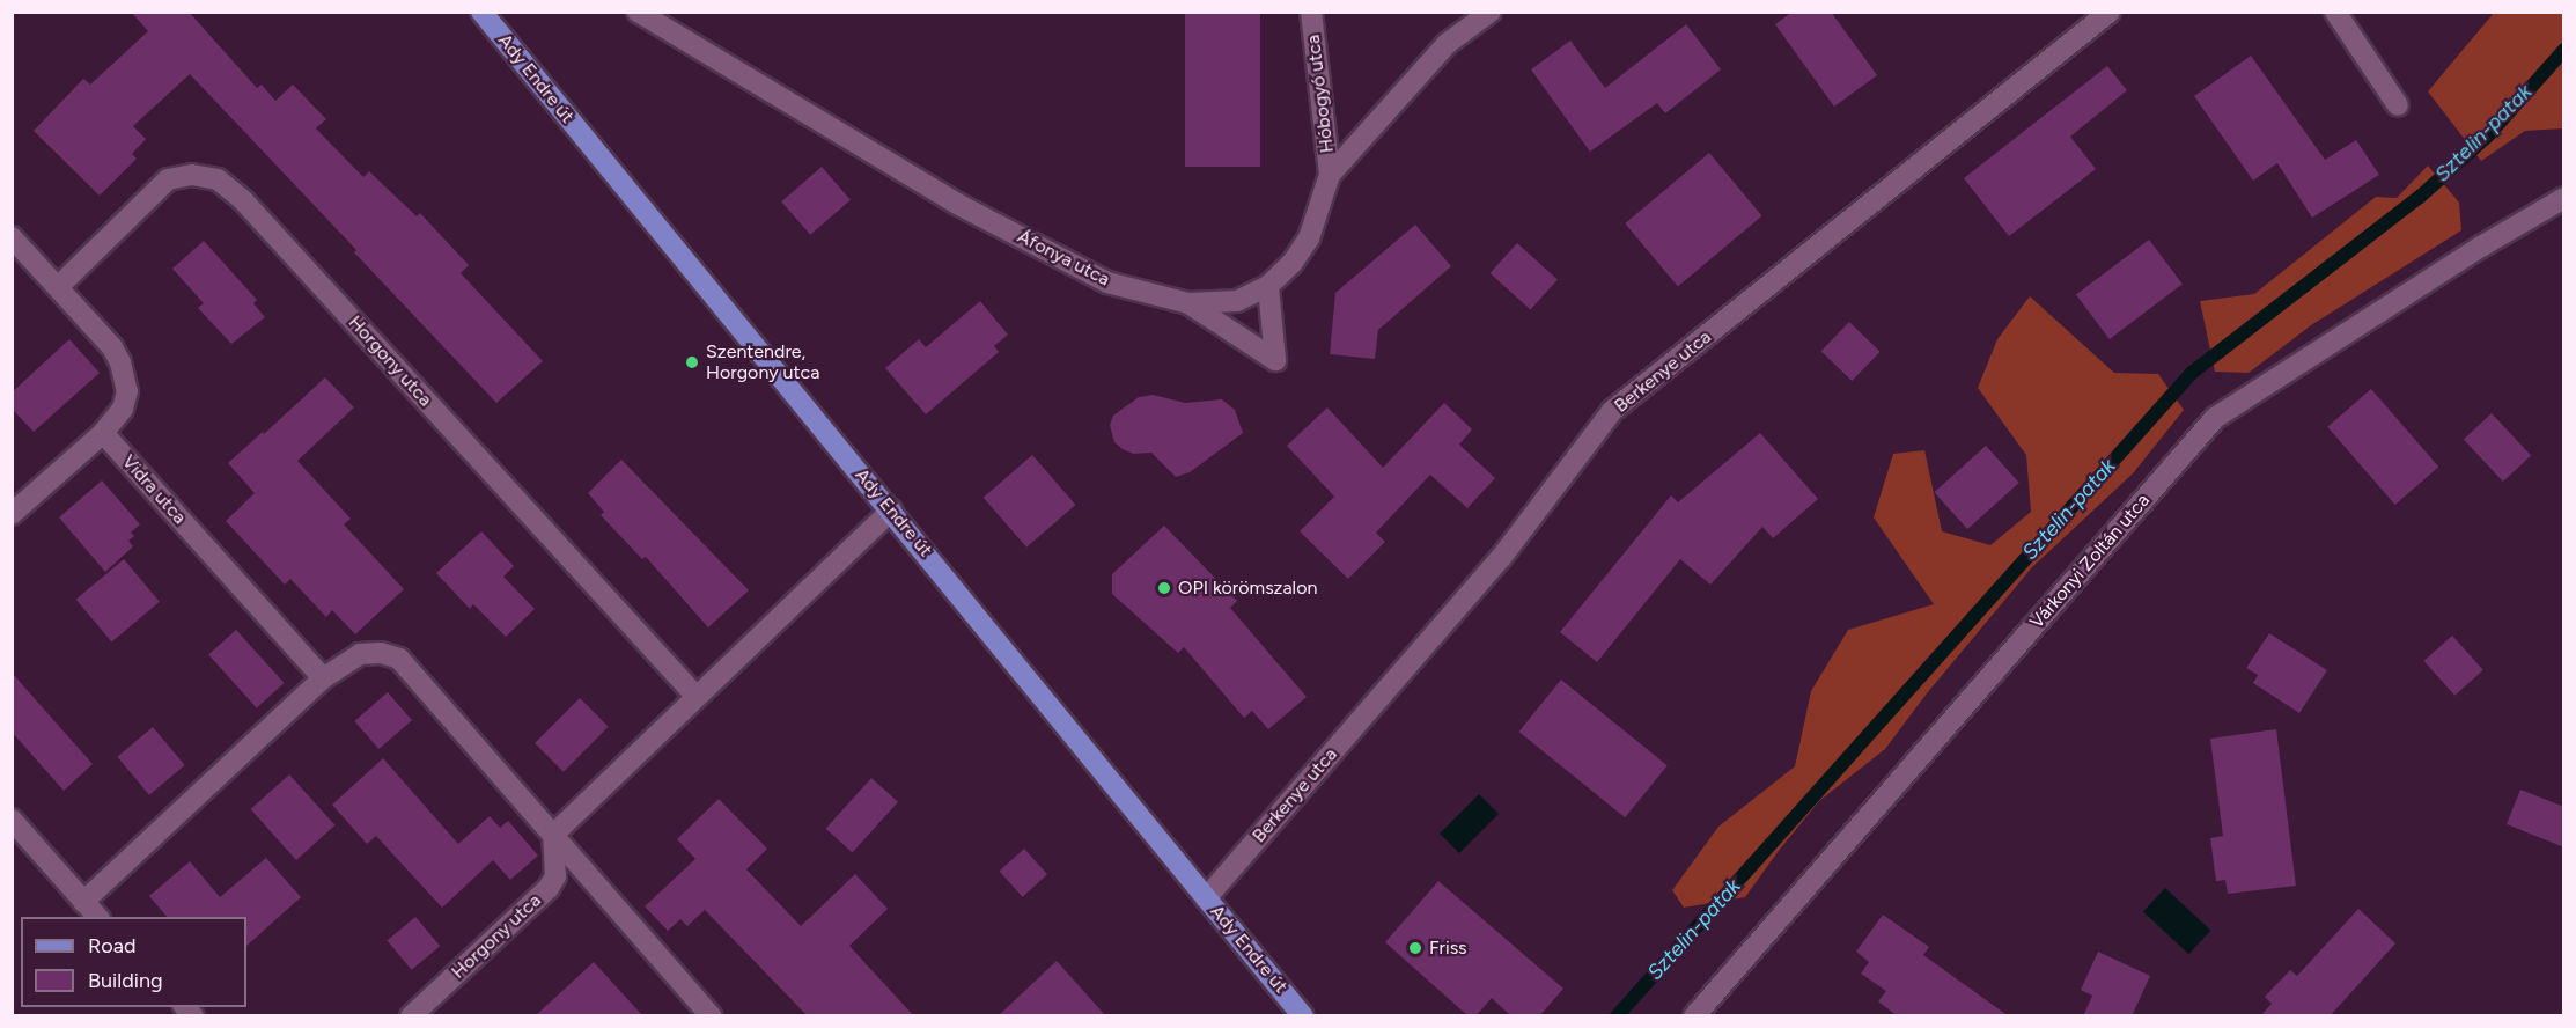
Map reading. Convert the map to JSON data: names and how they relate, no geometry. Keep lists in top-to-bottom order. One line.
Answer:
{"streets":{"main road":["Ady Endre út"],"street":["Hóbogyó utca","Áfonya utca","Horgony utca","Berkenye utca","Vidra utca","Várkonyi Zoltán utca"]},"crossings":[["Ady Endre út","Berkenye utca"],["Hóbogyó utca","Áfonya utca"]],"water":["Sztelin-patak"],"places":["Szentendre, Horgony utca","OPI körömszalon","Friss"],"legend":["Road","Building"]}
